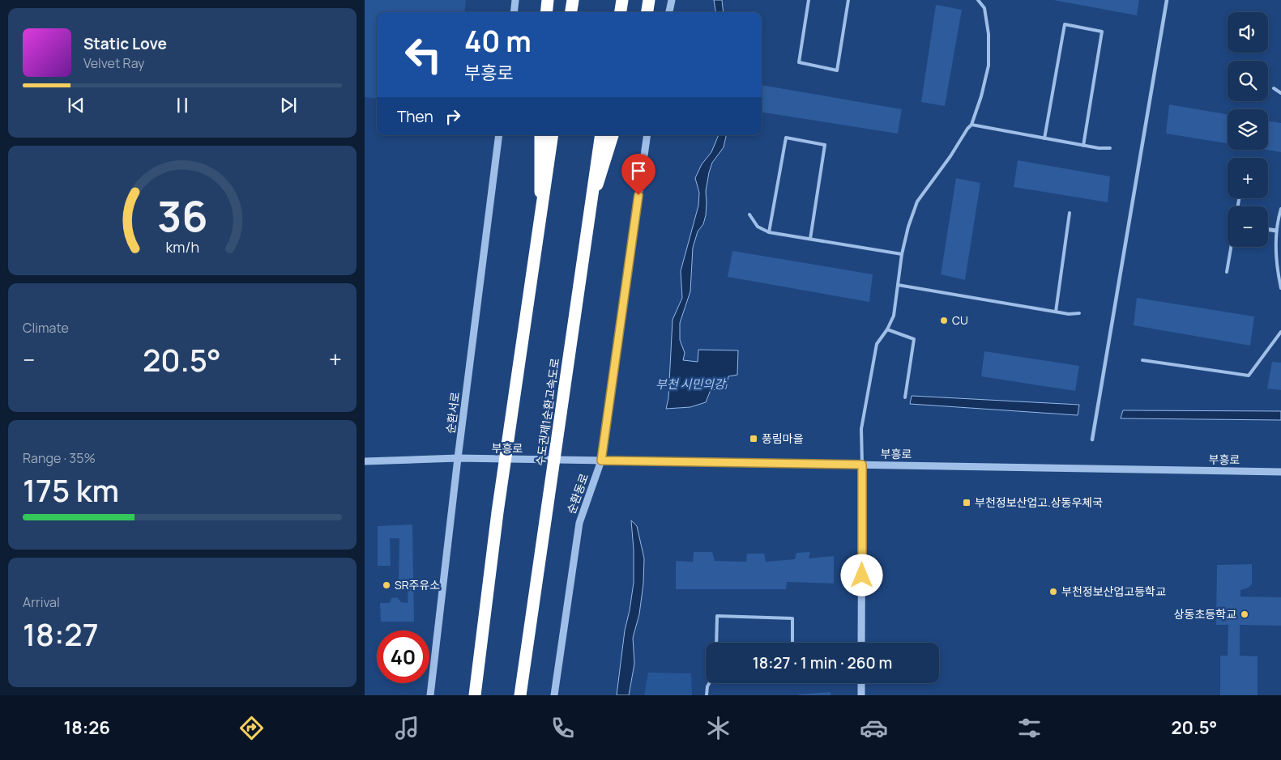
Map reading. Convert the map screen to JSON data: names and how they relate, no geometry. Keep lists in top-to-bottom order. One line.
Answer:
{"streets":{"highway":["수도권제1순환고속도로"],"street":["순환서로","부흥로","순환동로"]},"crossings":[["순환서로","부흥로"],["부흥로","순환동로"]],"water":["부천 시민의강"],"places":{"other":["CU","SR주유소","부천정보산업고등학교","상동초등학교"],"transit":["풍림마을","부천정보산업고.상동우체국"]},"page":{"map_buttons":["+","−"],"turn":["40 m","부흥로"],"song":["Static Love","Velvet Ray"],"then":"Then","tile":["Climate",["Range · 35%","175 km"],["Arrival","18:27"]],"heat":["−","20.5°","+"],"limit":"40","trip":"18:27 · 1 min · 260 m","tabs":["18:26","20.5°"],"gauge":["36","km/h"]}}
